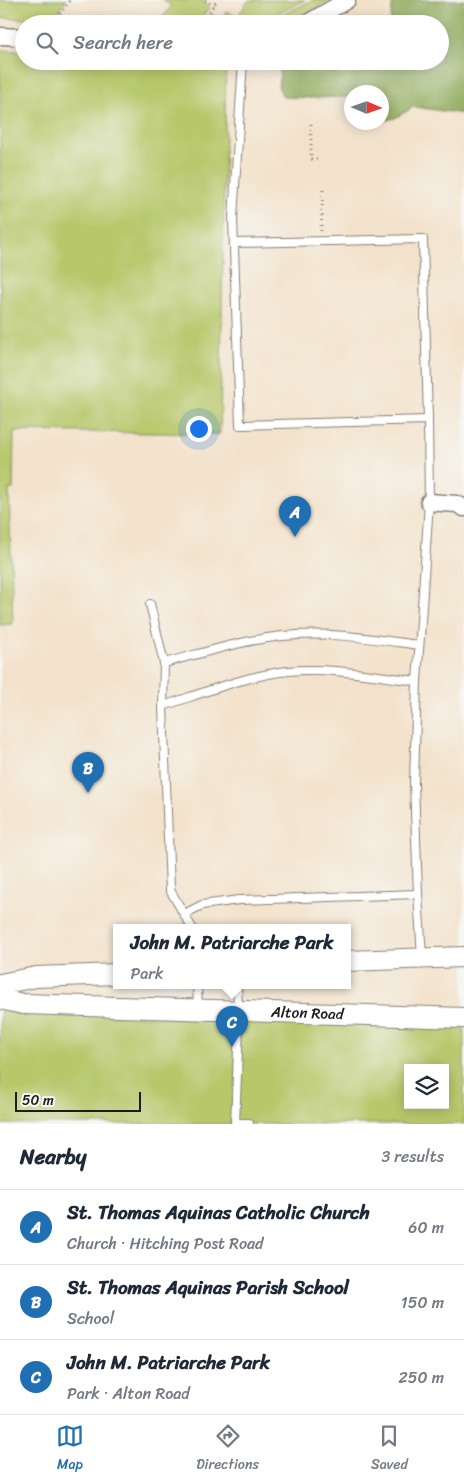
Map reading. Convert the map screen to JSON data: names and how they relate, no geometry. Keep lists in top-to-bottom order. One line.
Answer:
{"streets":{"street":["Alton Road"]},"scale_bar":"50 m","north":"right","page":{"search":"Search here","pins":["A","B","C"],"popup":["John M. Patriarche Park","Park"],"scale":"50 m","heading":["Nearby","3 results"],"list":[{"mark":"A","name":"St. Thomas Aquinas Catholic Church","note":"Church · Hitching Post Road","value":"60 m"},{"mark":"B","name":"St. Thomas Aquinas Parish School","note":"School","value":"150 m"},{"mark":"C","name":"John M. Patriarche Park","note":"Park · Alton Road","value":"250 m"}],"nav":["Map","Directions","Saved"]}}
